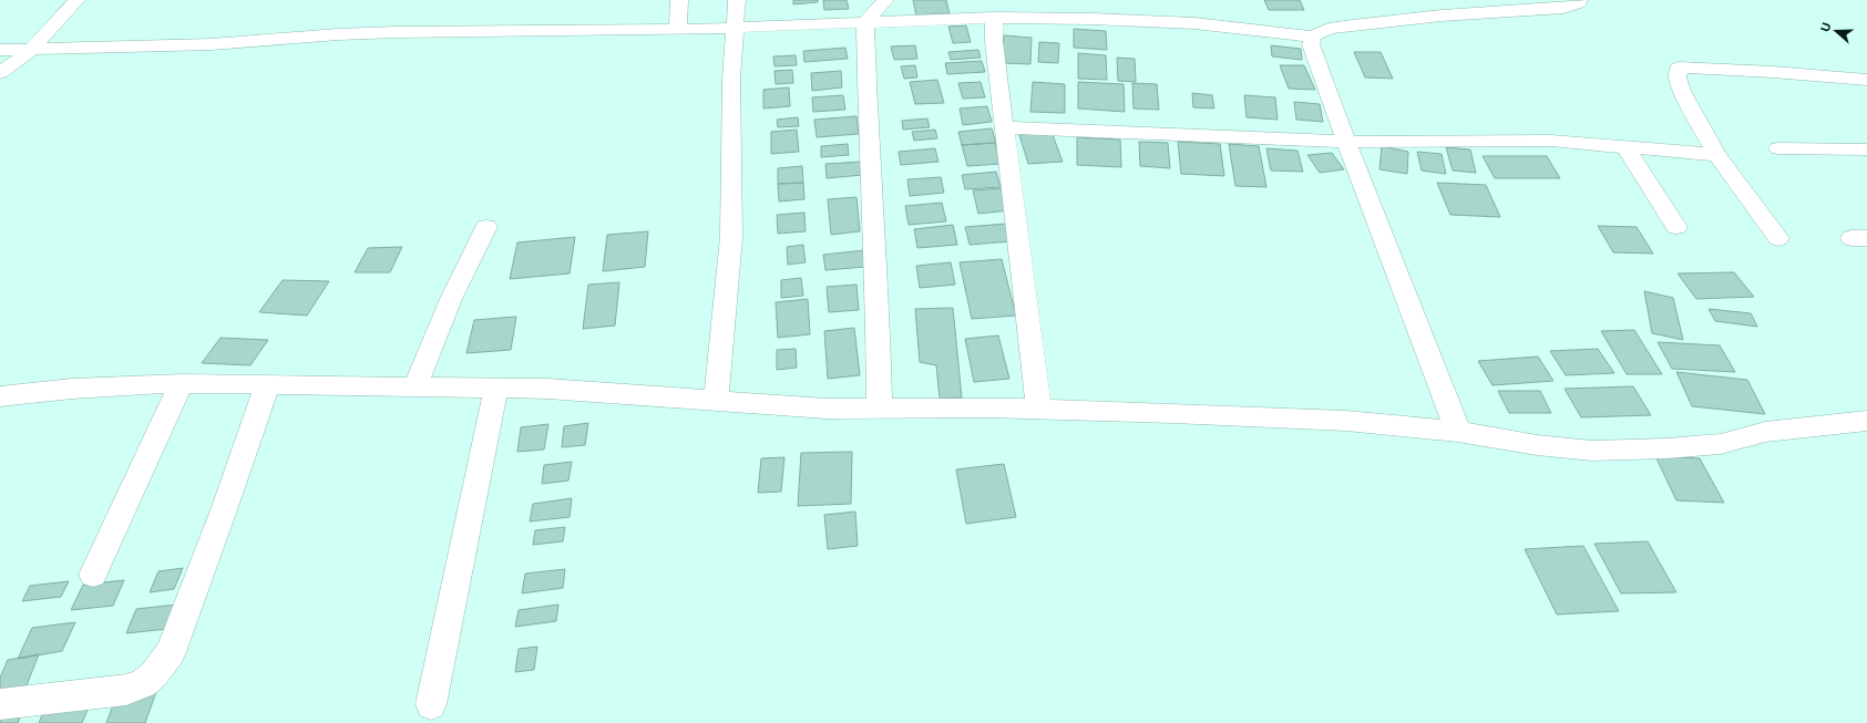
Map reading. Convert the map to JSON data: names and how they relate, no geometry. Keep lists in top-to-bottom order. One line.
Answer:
{"north":"left"}
